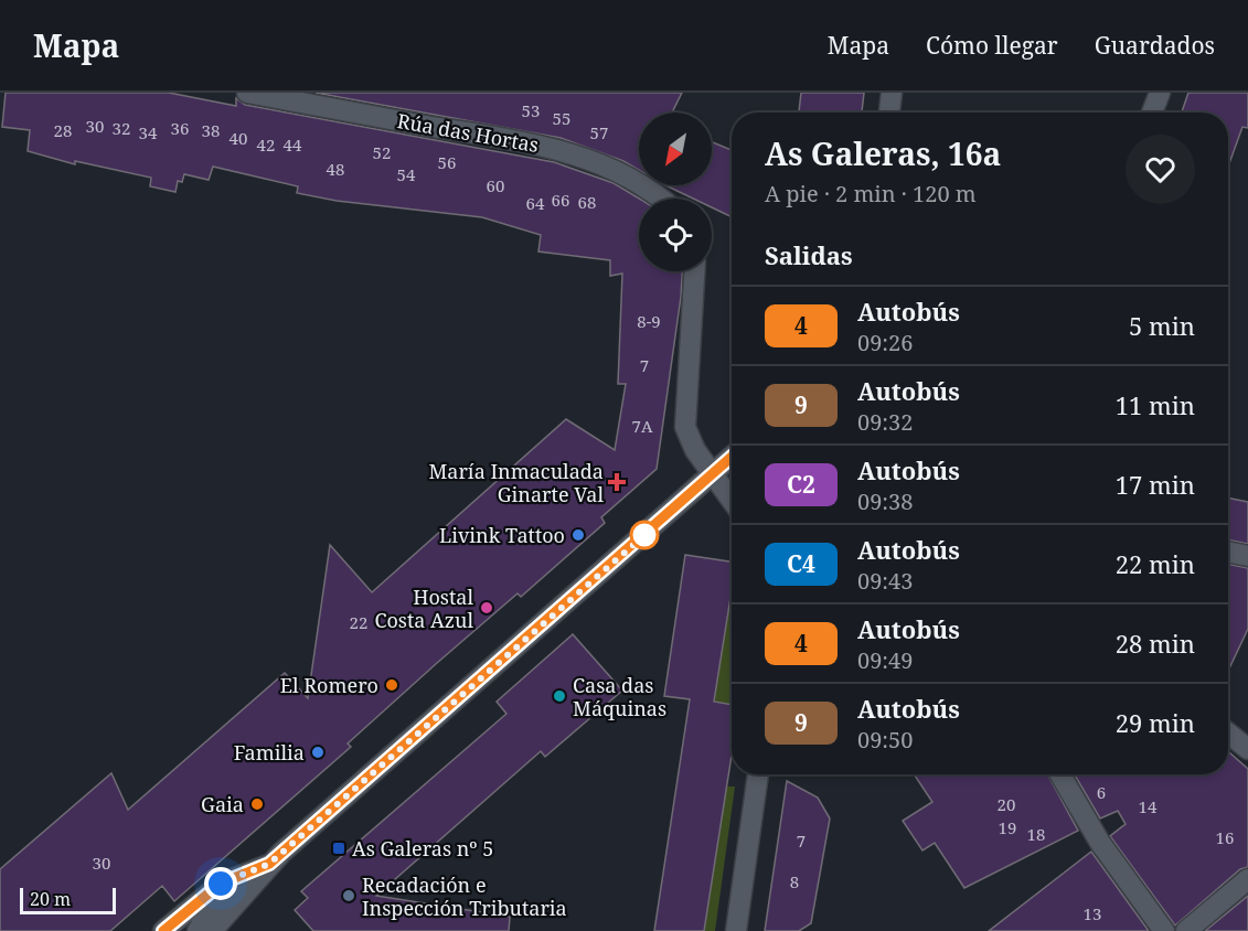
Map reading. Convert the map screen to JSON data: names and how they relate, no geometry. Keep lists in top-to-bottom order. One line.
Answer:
{"streets":{"street":["Rúa das Hortas"]},"places":{"health":["María Inmaculada Ginarte Val"],"other":["Livink Tattoo","Hostal Costa Azul","El Romero","Casa das Máquinas","Familia","Gaia","Recadación e Inspección Tributaria"],"transit":["As Galeras nº 5"]},"lines":["bus line 4"],"house_numbers":["53","55","30","32","36","28","38","34","57","40","42","44","52","56","48","54","60","66","68","64","8-9","7","7A","22","6","20","14","19","18","16","7","30","8","13"],"scale_bar":"20 m","north":"bottom left","page":{"header":"Mapa","nav":["Mapa","Cómo llegar","Guardados"],"heading":[["As Galeras, 16a","A pie · 2 min · 120 m"],"Salidas"],"list":[{"mark":"4","name":"Autobús","note":"09:26","value":"5 min"},{"mark":"9","name":"Autobús","note":"09:32","value":"11 min"},{"mark":"C2","name":"Autobús","note":"09:38","value":"17 min"},{"mark":"C4","name":"Autobús","note":"09:43","value":"22 min"},{"mark":"4","name":"Autobús","note":"09:49","value":"28 min"},{"mark":"9","name":"Autobús","note":"09:50","value":"29 min"}],"scale":"20 m"}}
